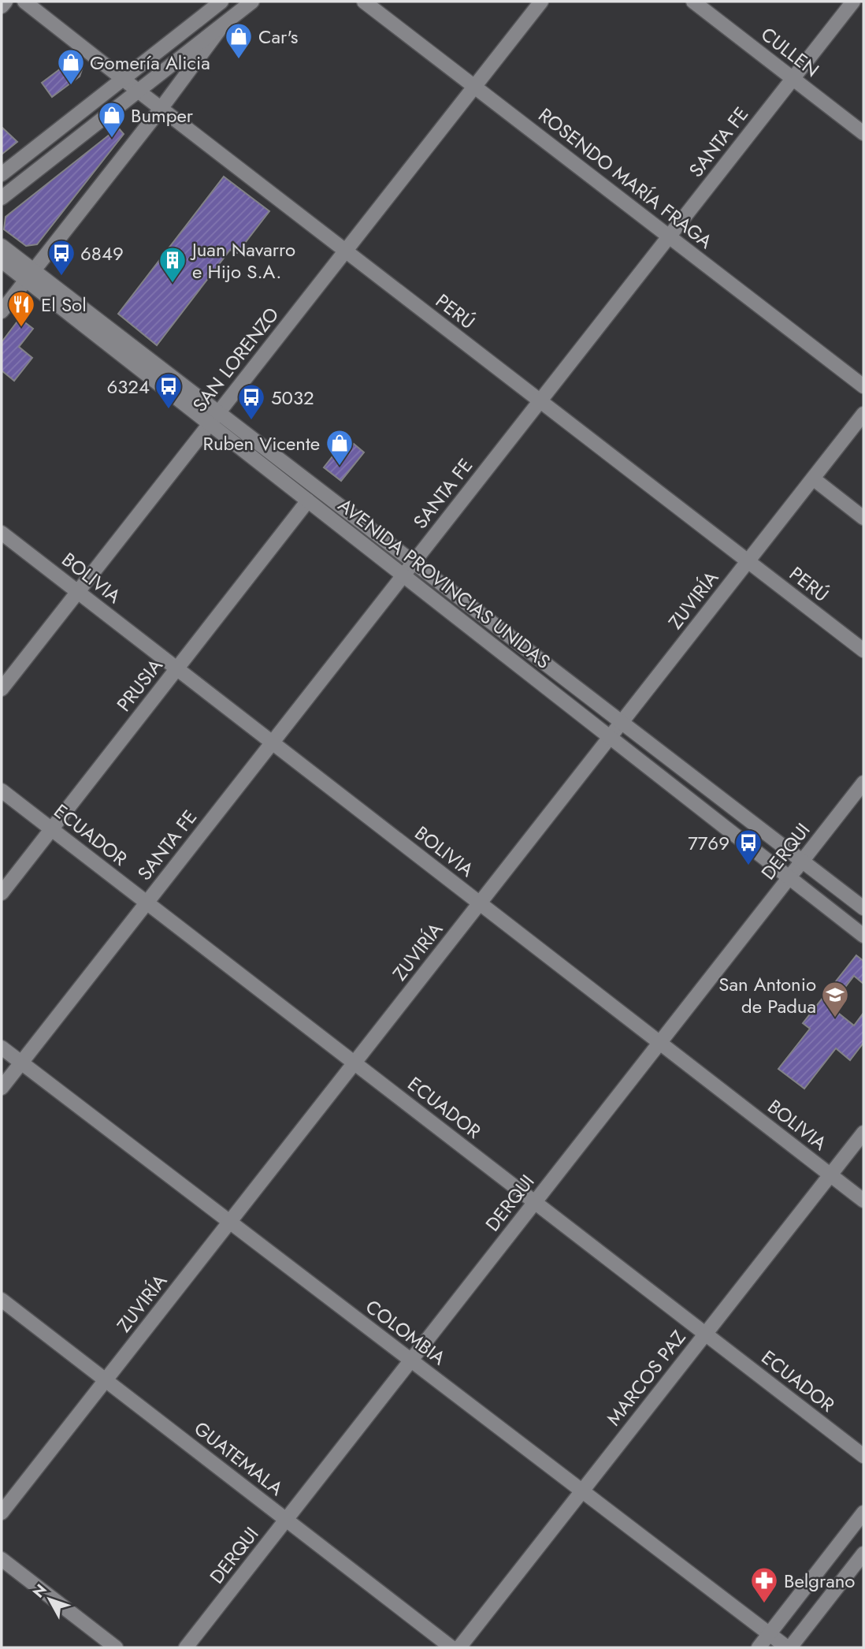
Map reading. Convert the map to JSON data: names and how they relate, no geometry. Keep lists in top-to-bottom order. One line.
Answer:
{"streets":{"street":["CULLEN","SANTA FE","ROSENDO MARÍA FRAGA","PERÚ","SAN LORENZO","BOLIVIA","AVENIDA PROVINCIAS UNIDAS","ZUVIRÍA","PRUSIA","ECUADOR","DERQUI","COLOMBIA","MARCOS PAZ","GUATEMALA"]},"crossings":[["CULLEN","SANTA FE"],["SANTA FE","ROSENDO MARÍA FRAGA"],["SANTA FE","PERÚ"],["SANTA FE","BOLIVIA"],["SANTA FE","AVENIDA PROVINCIAS UNIDAS"],["SANTA FE","ECUADOR"],["SANTA FE","COLOMBIA"],["ROSENDO MARÍA FRAGA","SAN LORENZO"],["PERÚ","SAN LORENZO"],["PERÚ","ZUVIRÍA"],["SAN LORENZO","BOLIVIA"],["SAN LORENZO","AVENIDA PROVINCIAS UNIDAS"],["BOLIVIA","ZUVIRÍA"],["BOLIVIA","PRUSIA"],["BOLIVIA","DERQUI"],["BOLIVIA","MARCOS PAZ"],["AVENIDA PROVINCIAS UNIDAS","ZUVIRÍA"],["AVENIDA PROVINCIAS UNIDAS","PRUSIA"],["AVENIDA PROVINCIAS UNIDAS","DERQUI"],["ZUVIRÍA","ECUADOR"],["ZUVIRÍA","COLOMBIA"],["ZUVIRÍA","GUATEMALA"],["PRUSIA","ECUADOR"],["ECUADOR","DERQUI"],["ECUADOR","MARCOS PAZ"],["DERQUI","COLOMBIA"],["DERQUI","GUATEMALA"],["COLOMBIA","MARCOS PAZ"]],"places":{"shop":["Car's","Gomería Alicia","Bumper","Ruben Vicente"],"bus stop":["6849","6324","5032","7769"],"building":["Juan Navarro e Hijo S.A."],"restaurant":["El Sol"],"school or university":["San Antonio de Padua"],"pharmacy":["Belgrano"]},"north":"top left"}
